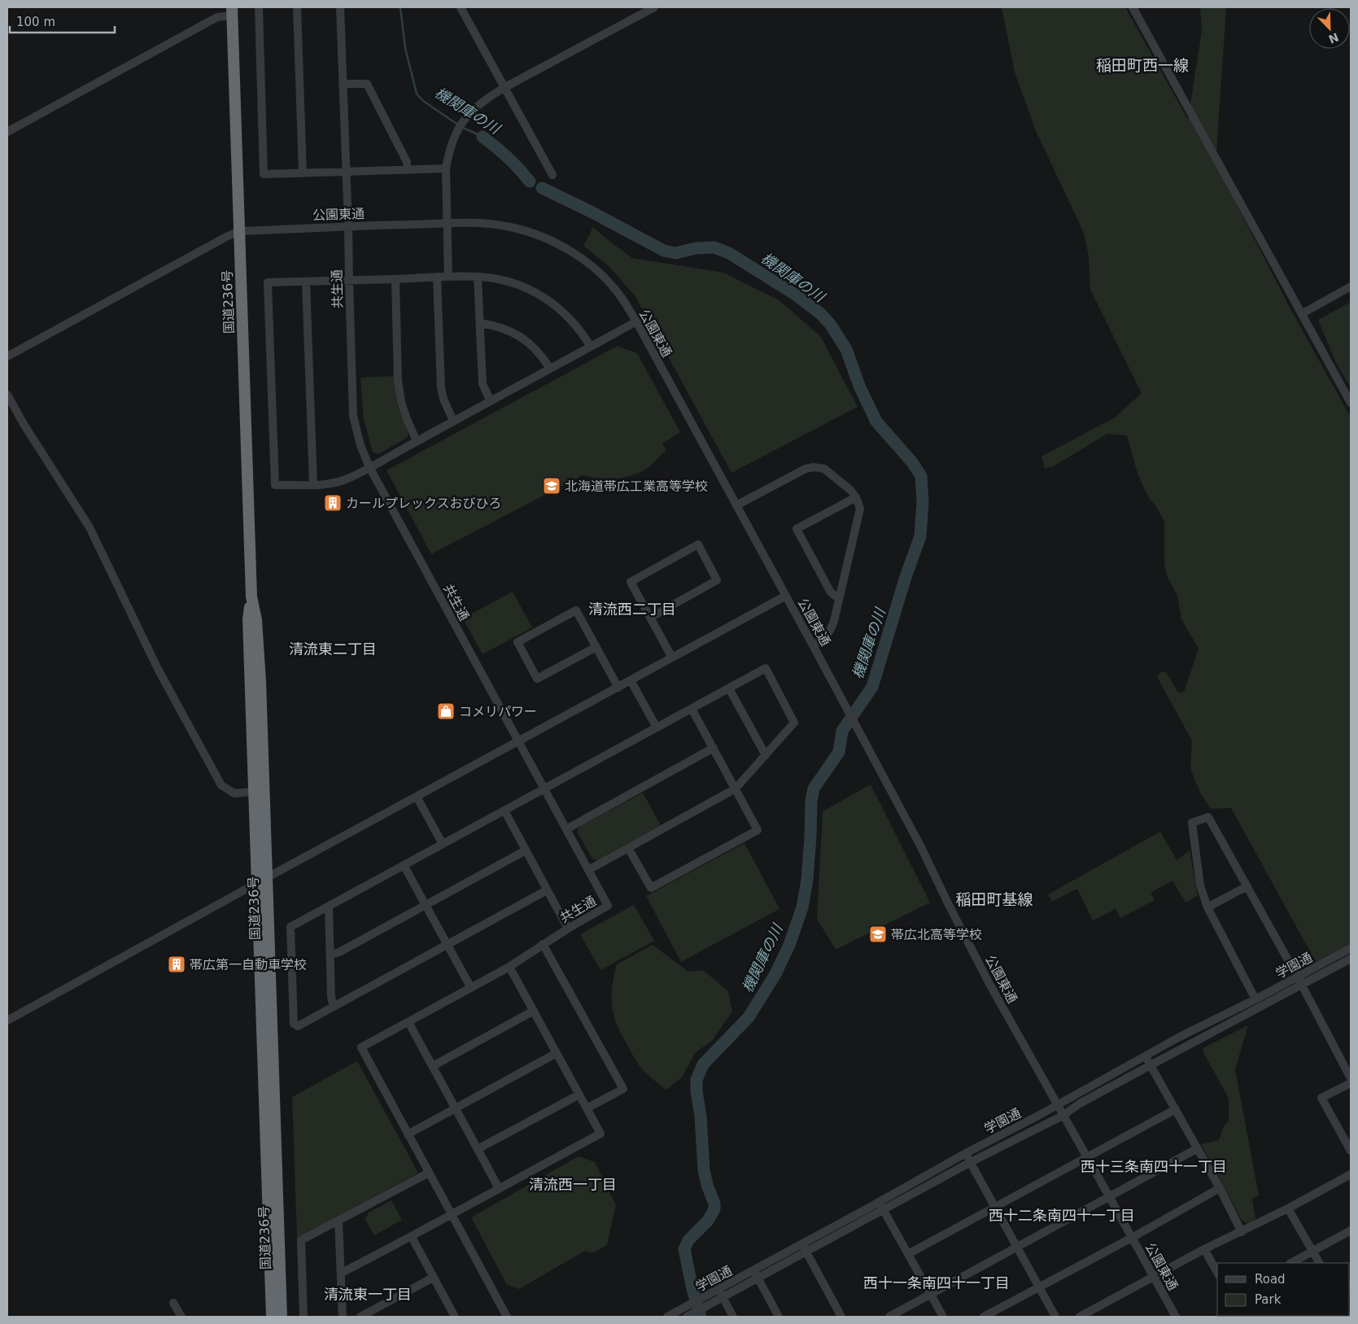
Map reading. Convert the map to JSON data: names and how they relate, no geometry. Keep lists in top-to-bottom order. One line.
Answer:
{"streets":{"highway":["国道236号"],"street":["公園東通","共生通","学園通"]},"crossings":[["公園東通","共生通"],["公園東通","国道236号"],["公園東通","学園通"]],"districts":["稲田町西一線","清流西二丁目","清流東二丁目","稲田町基線","西十三条南四十一丁目","清流西一丁目","西十二条南四十一丁目","西十一条南四十一丁目","清流東一丁目"],"water":["機関庫の川"],"places":{"school or university":["北海道帯広工業高等学校","帯広北高等学校"],"building":["カールプレックスおびひろ","帯広第一自動車学校"],"shop":["コメリパワー"]},"legend":["Road","Park"],"scale_bar":"100 m","north":"bottom right"}
